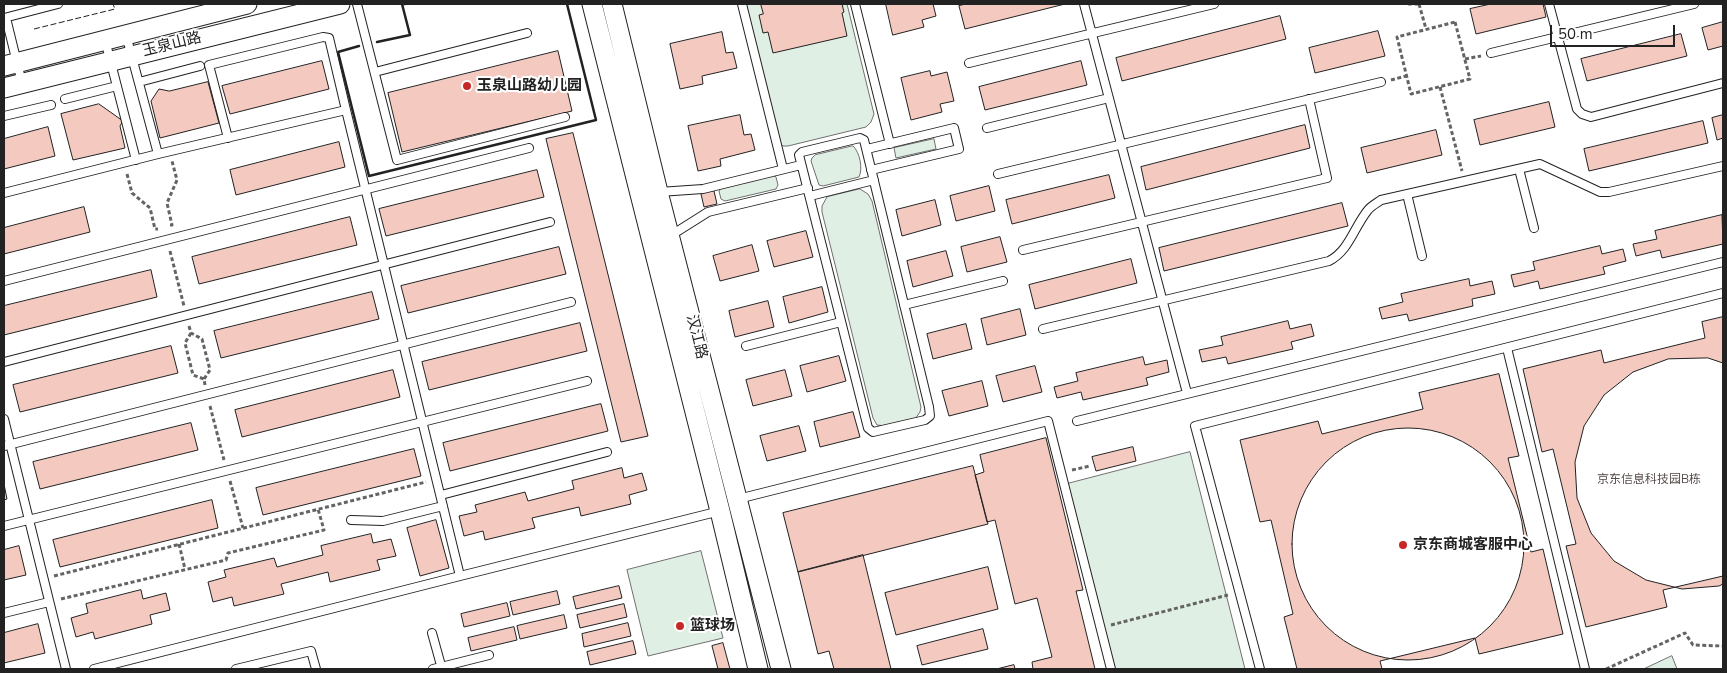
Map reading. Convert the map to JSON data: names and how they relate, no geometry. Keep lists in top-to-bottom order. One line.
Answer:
{"streets":{"street":["玉泉山路","汉江路"]},"places":["玉泉山路幼儿园","京东商城客服中心","篮球场"],"house_numbers":["京东信息科技园B栋"],"scale_bar":"50 m"}
